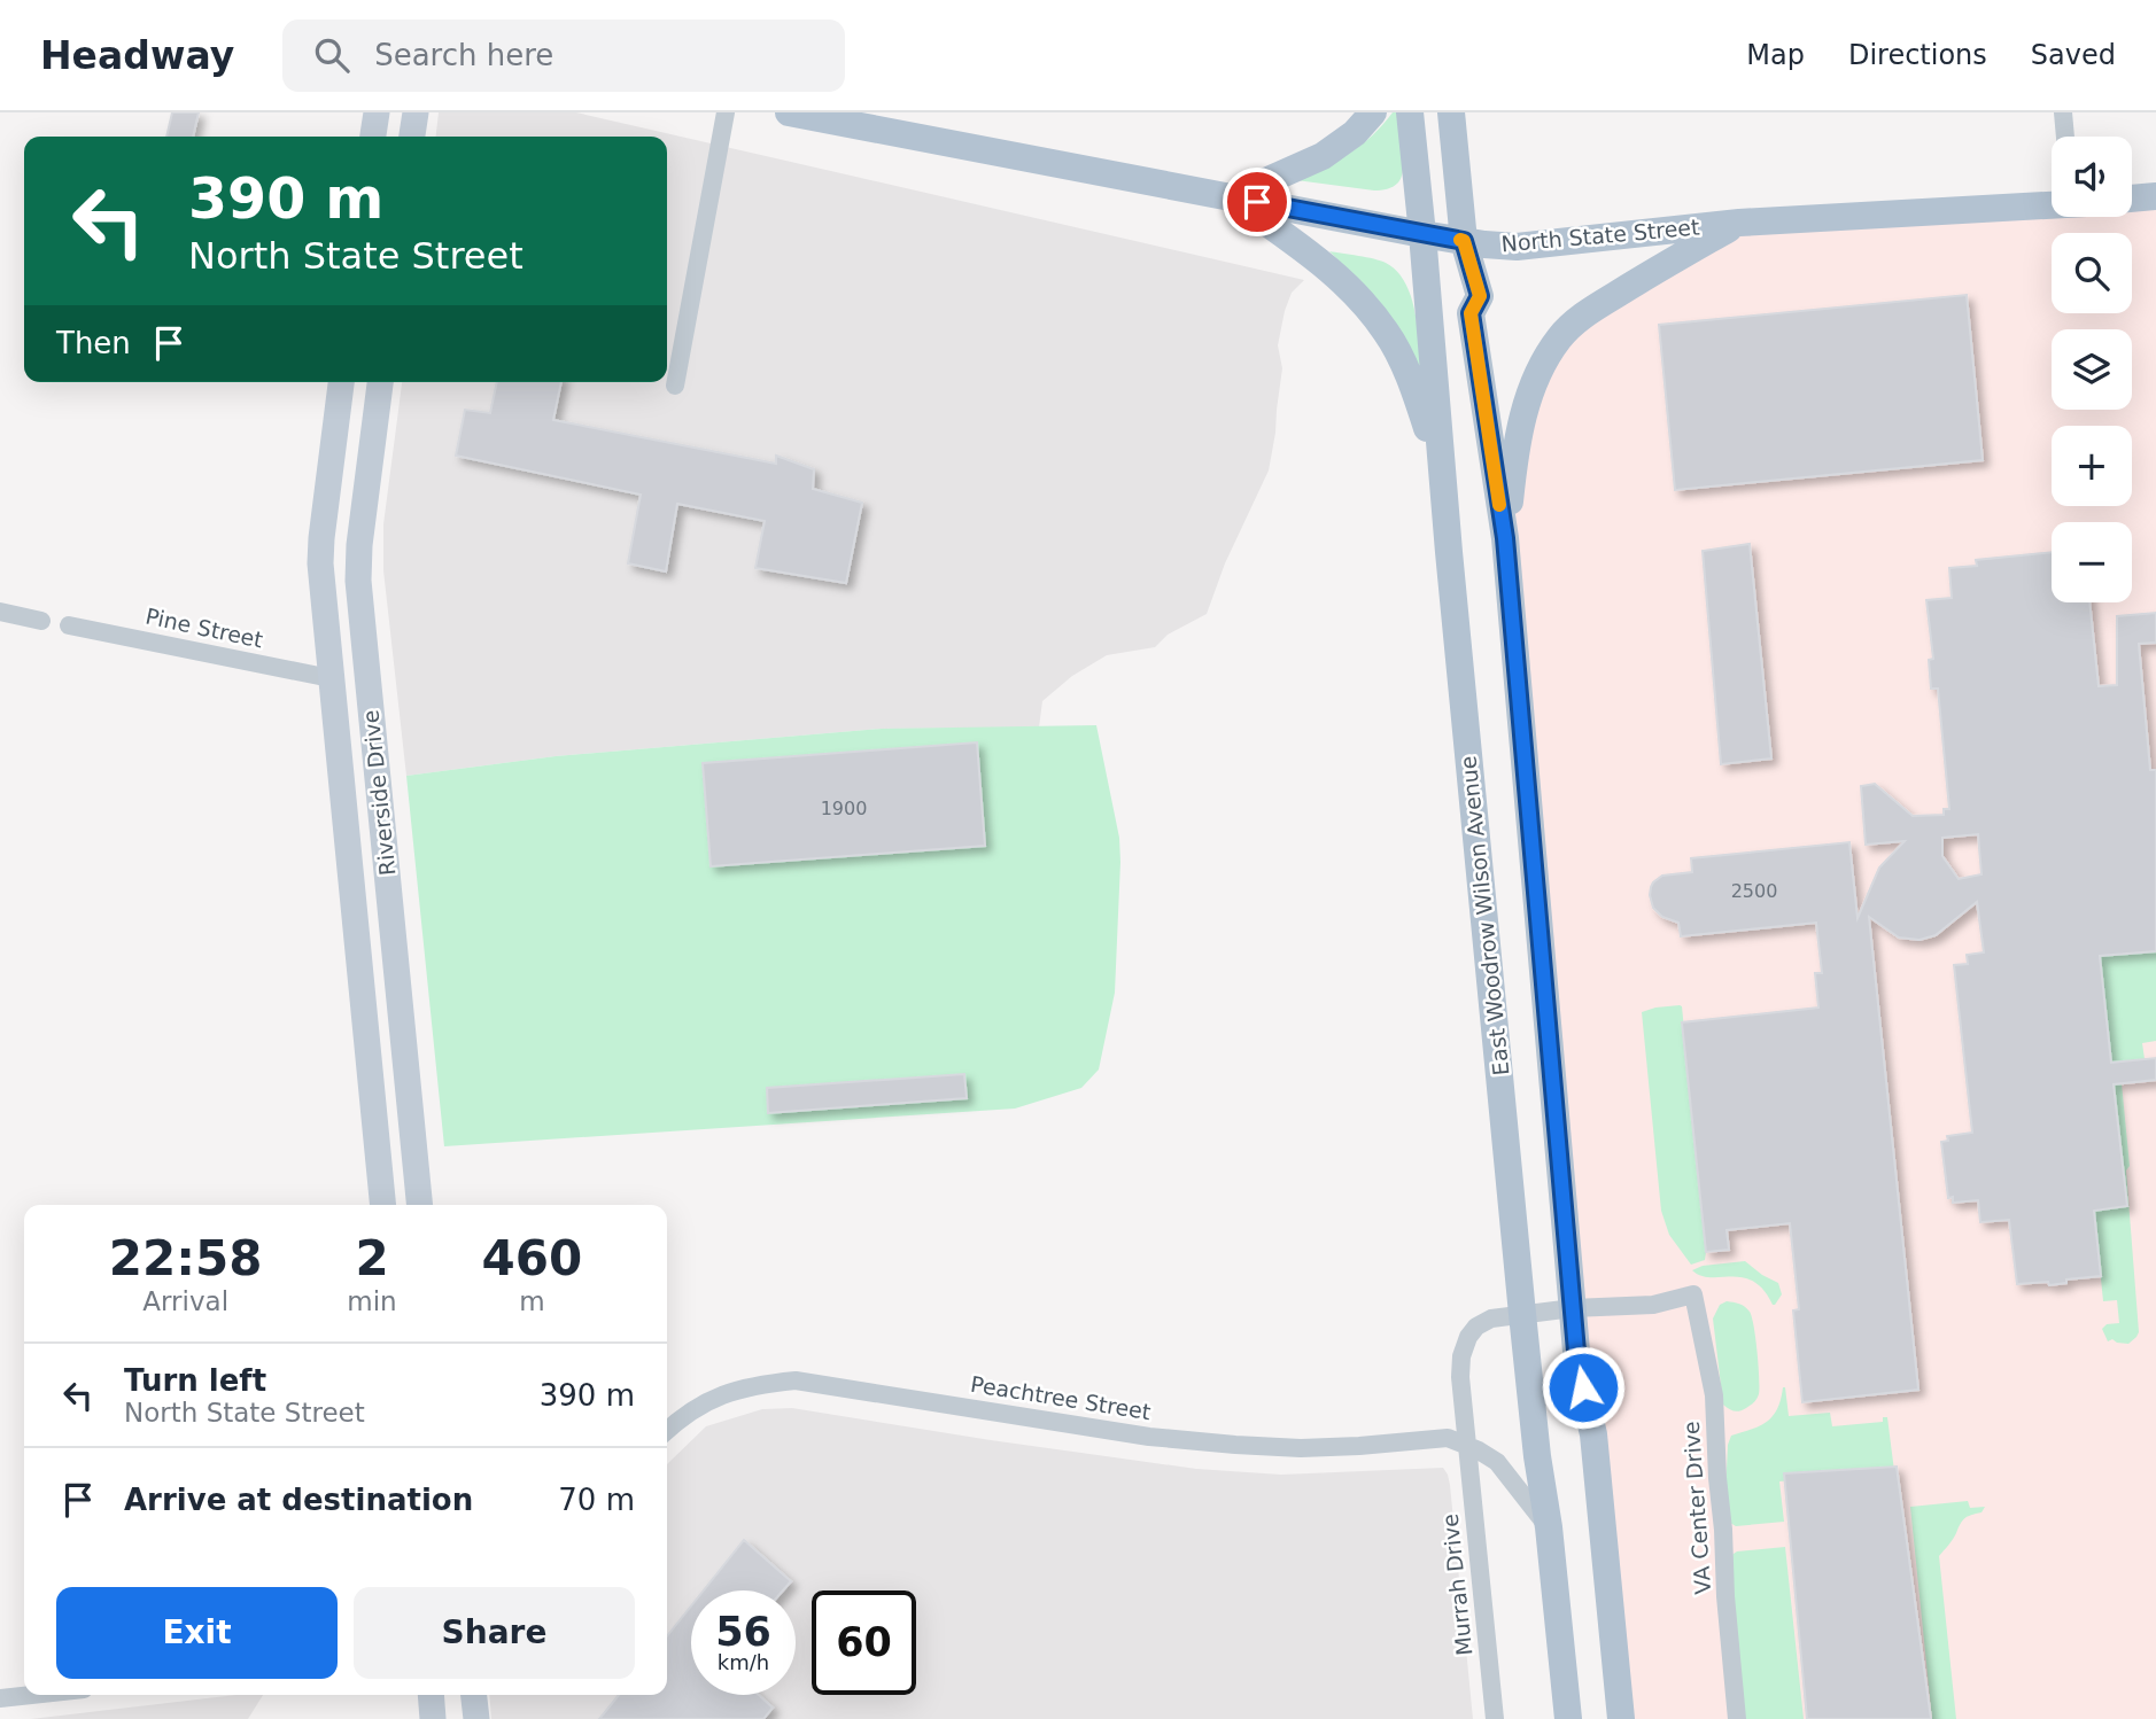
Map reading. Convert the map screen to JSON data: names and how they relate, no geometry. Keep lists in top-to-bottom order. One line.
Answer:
{"streets":{"main road":["North State Street","East Woodrow Wilson Avenue"],"street":["Pine Street","Riverside Drive","Peachtree Street","VA Center Drive","Murrah Drive"]},"crossings":[["North State Street","East Woodrow Wilson Avenue"],["Pine Street","Riverside Drive"],["East Woodrow Wilson Avenue","Peachtree Street"],["Peachtree Street","Murrah Drive"]],"house_numbers":["1900","2500"],"page":{"header":"Headway","search":"Search here","nav":["Map","Directions","Saved"],"map_buttons":["+","−"],"turn":["390 m","North State Street"],"then":"Then","eta":["22:58","Arrival","2","min","460","m"],"list":[{"name":"Turn left","note":"North State Street","value":"390 m"},{"name":"Arrive at destination","value":"70 m"}],"buttons":["Exit","Share"],"speed":"56 km/h","limit":"60"}}
